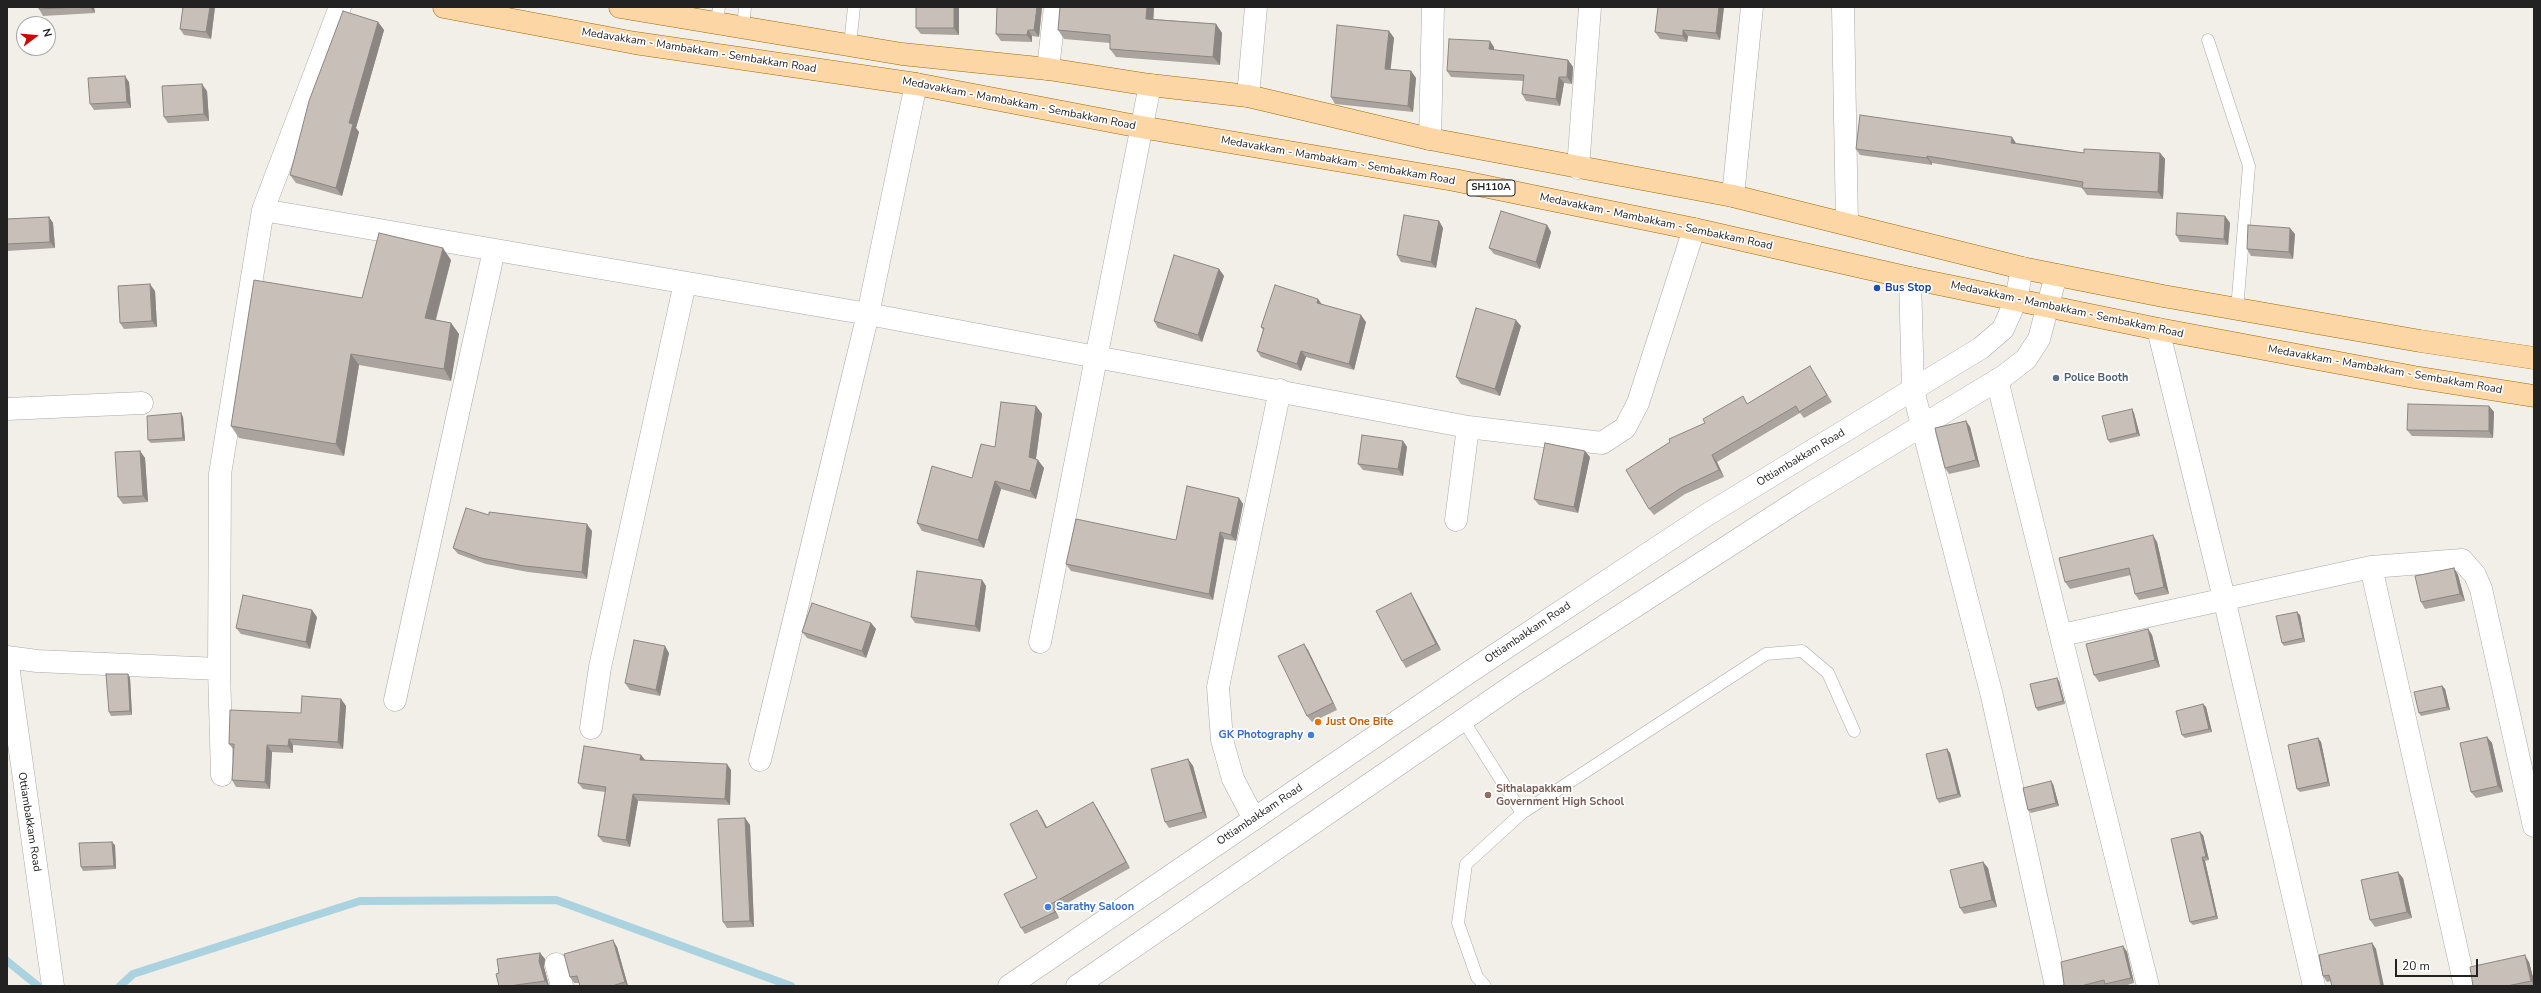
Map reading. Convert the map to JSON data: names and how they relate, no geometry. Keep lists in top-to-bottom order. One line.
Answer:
{"streets":{"main road":["Medavakkam - Mambakkam - Sembakkam Road","SH110A"],"street":["Ottiambakkam Road"]},"crossings":[["Medavakkam - Mambakkam - Sembakkam Road","Ottiambakkam Road"]],"places":["Bus Stop","Police Booth","Just One Bite","GK Photography","Sithalapakkam Government High School","Sarathy Saloon"],"scale_bar":"20 m","north":"right"}
